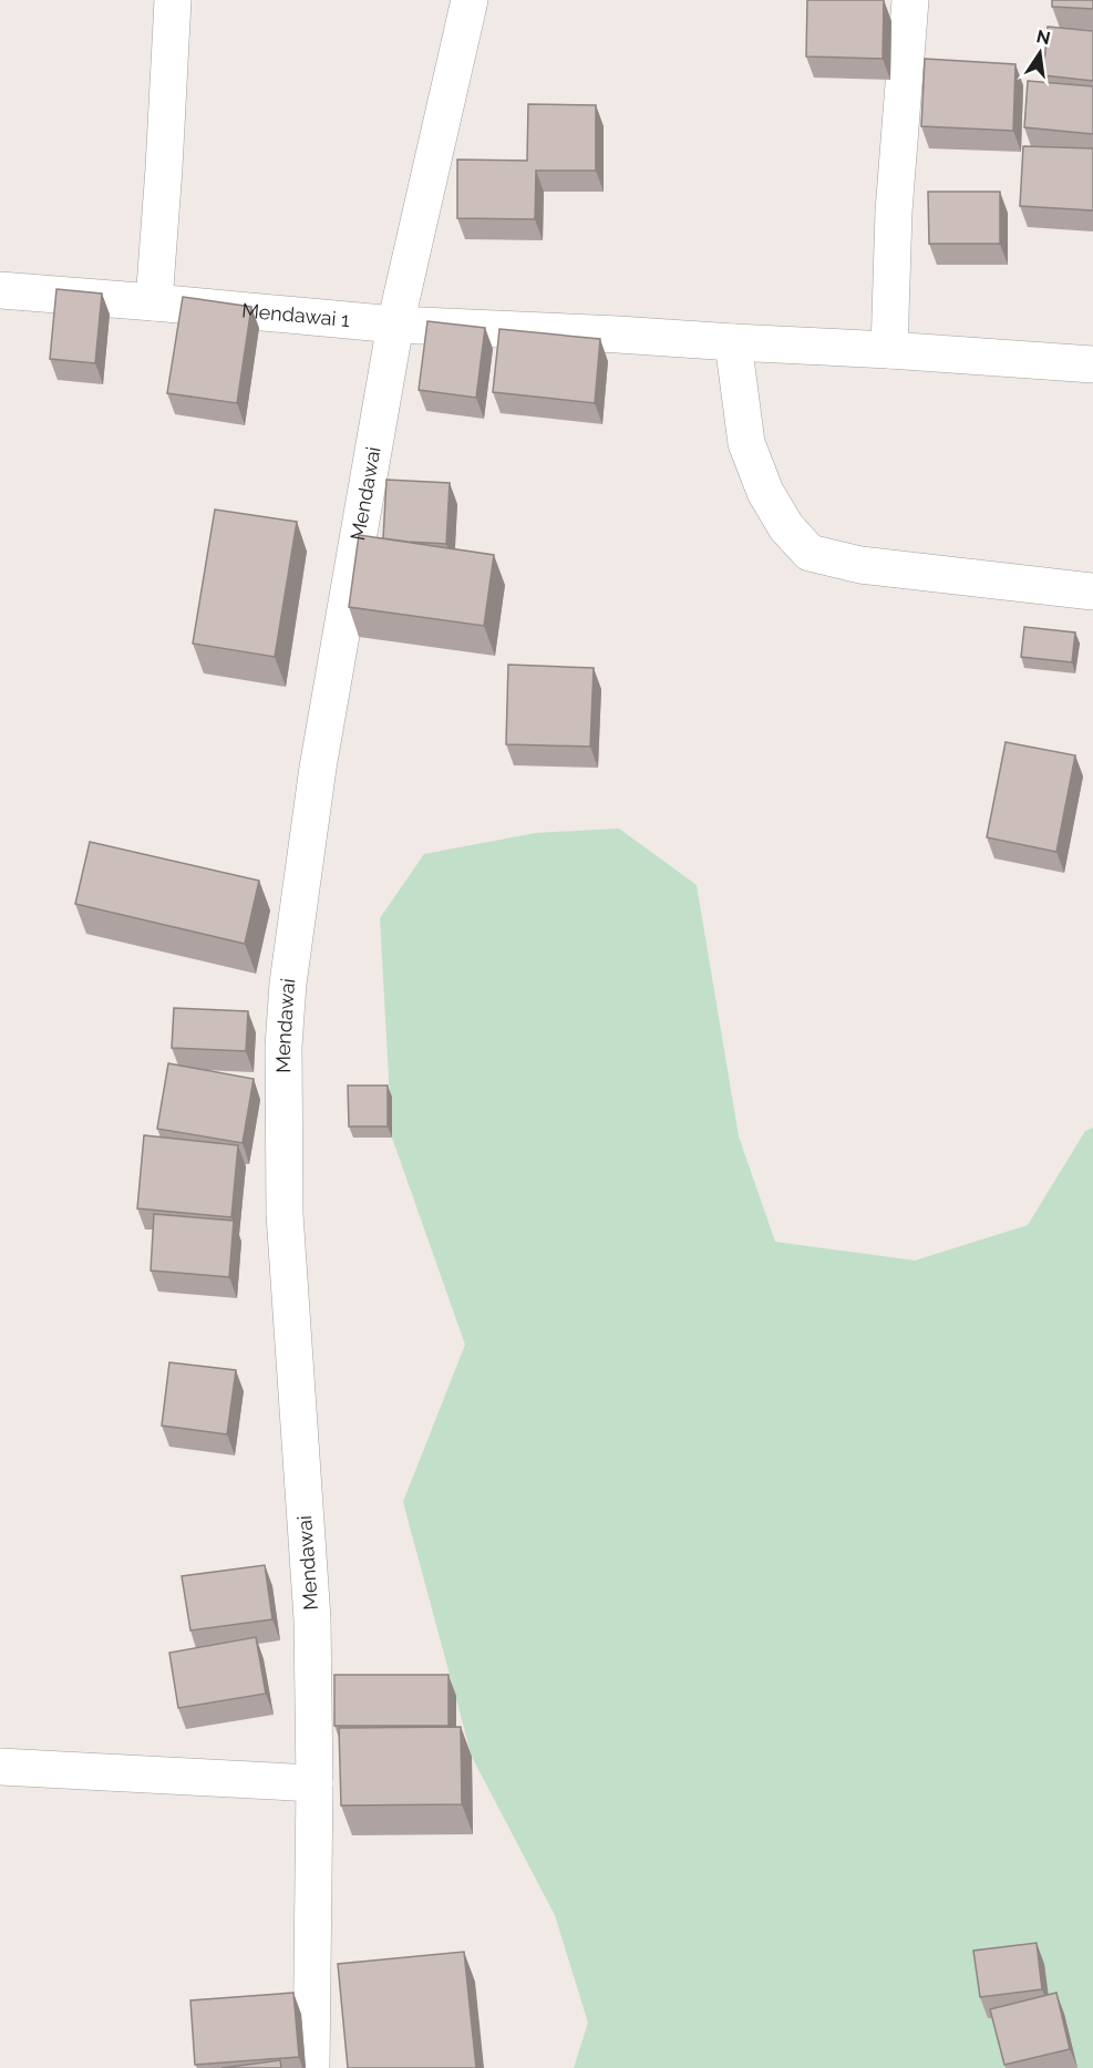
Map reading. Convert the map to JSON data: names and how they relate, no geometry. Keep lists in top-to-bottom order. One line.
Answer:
{"streets":{"street":["Mendawai 1","Mendawai"]},"crossings":[["Mendawai 1","Mendawai"]],"north":"top"}
